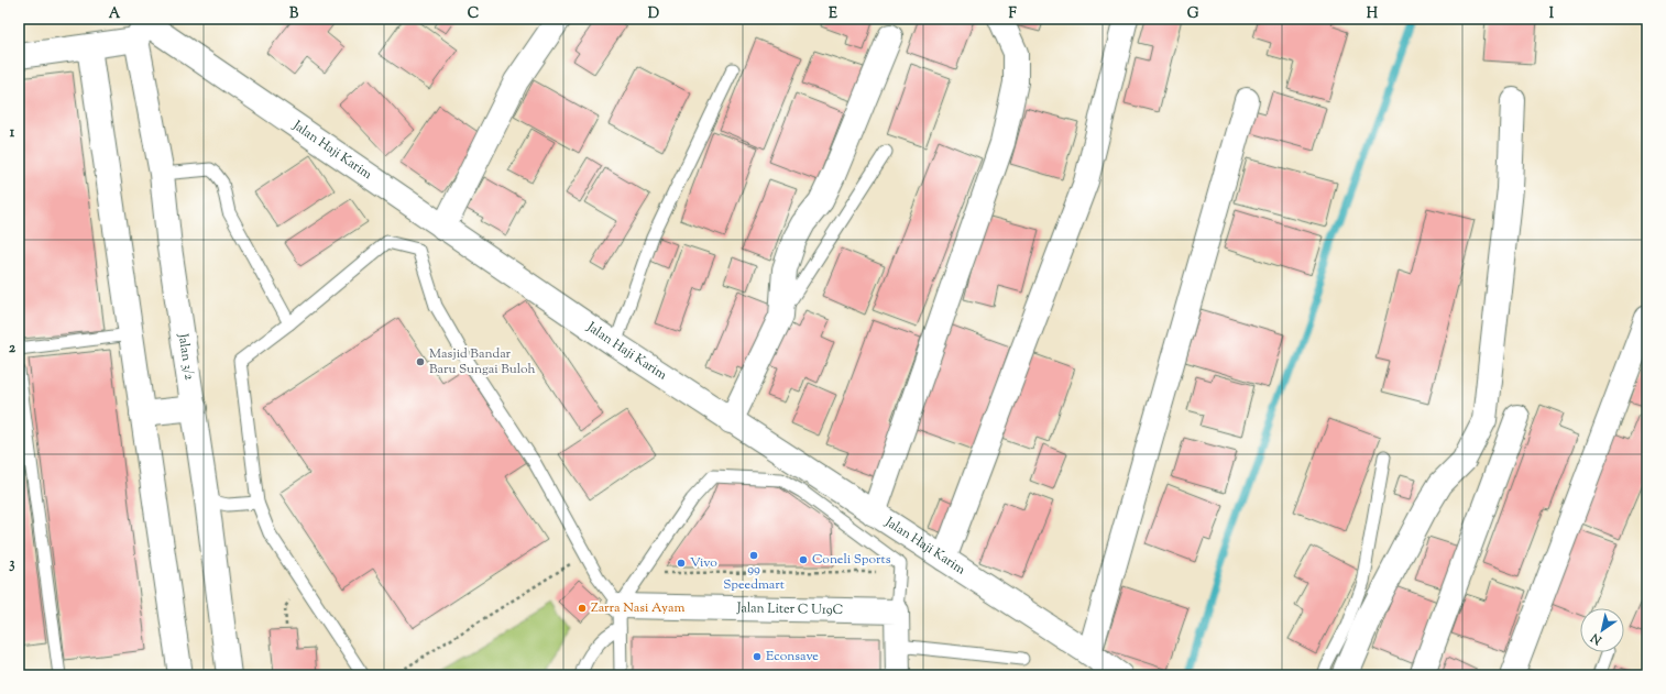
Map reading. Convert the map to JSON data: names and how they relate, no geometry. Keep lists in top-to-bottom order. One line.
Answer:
{"streets":{"street":["Jalan Haji Karim","Jalan 3/2","Jalan Liter C U19C"]},"crossings":[["Jalan Haji Karim","Jalan 3/2"]],"places":["Masjid Bandar Baru Sungai Buloh","99 Speedmart","Coneli Sports","Vivo","Zarra Nasi Ayam","Econsave"],"north":"bottom left","grid":{"columns":["A","B","C","D","E","F","G","H","I"],"rows":["1","2","3"]}}
